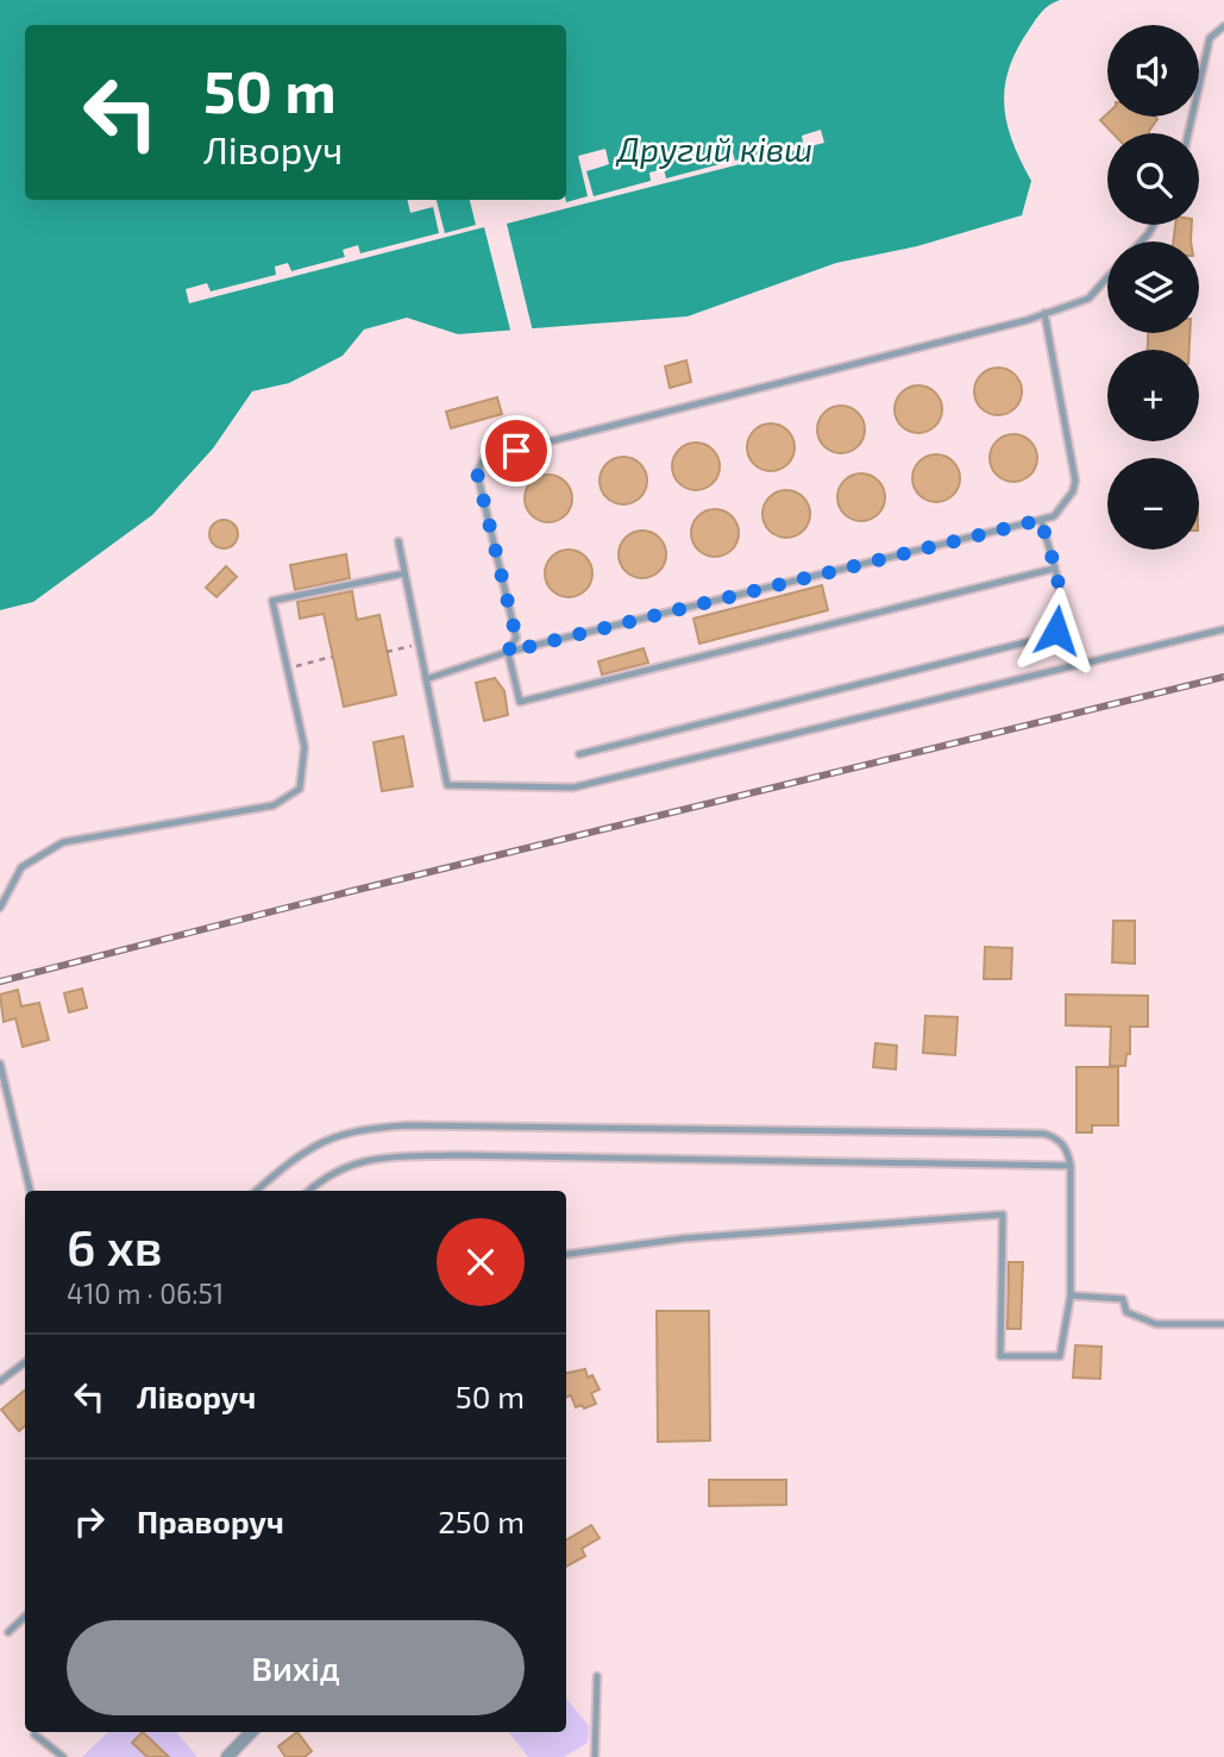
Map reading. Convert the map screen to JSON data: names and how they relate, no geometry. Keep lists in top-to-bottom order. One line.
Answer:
{"water":["Другий ківш"],"page":{"map_buttons":["+","−"],"turn":["50 m","Ліворуч"],"heading":["6 хв","410 m · 06:51"],"list":[{"name":"Ліворуч","value":"50 m"},{"name":"Праворуч","value":"250 m"}],"buttons":"Вихід"}}
